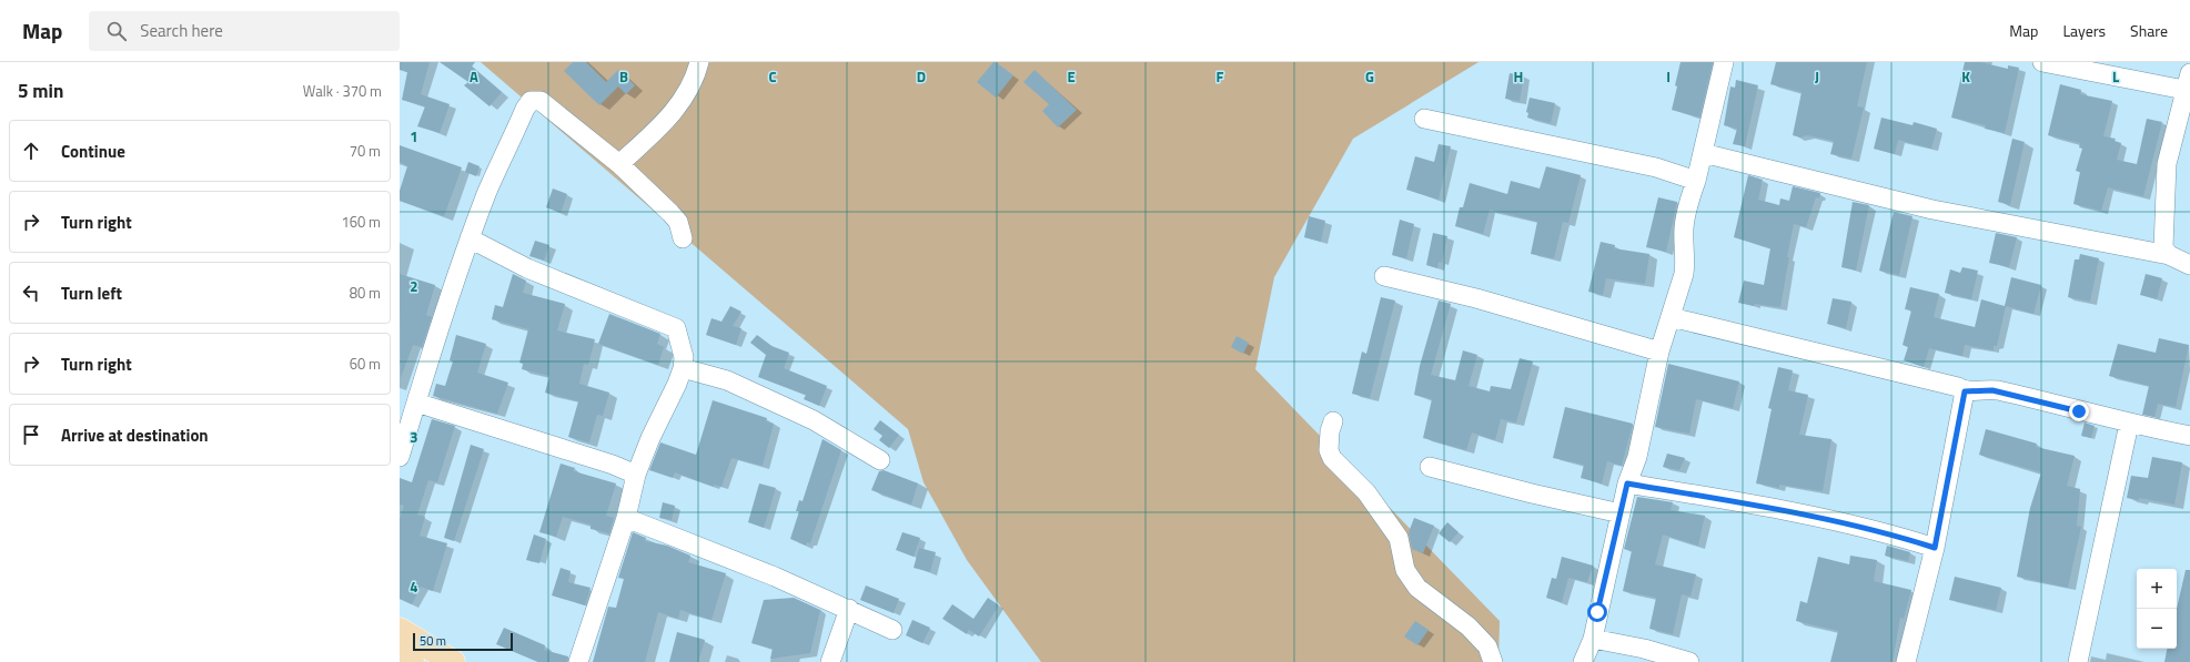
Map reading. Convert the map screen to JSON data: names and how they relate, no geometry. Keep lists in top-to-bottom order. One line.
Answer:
{"scale_bar":"50 m","page":{"header":"Map","search":"Search here","nav":["Map","Layers","Share"],"heading":["5 min","Walk · 370 m"],"list":[["Continue","70 m"],["Turn right","160 m"],["Turn left","80 m"],["Turn right","60 m"],"Arrive at destination"],"map_buttons":["+","−"],"scale":"50 m"},"grid":{"columns":["A","B","C","D","E","F","G","H","I","J","K","L"],"rows":["1","2","3","4"]}}
